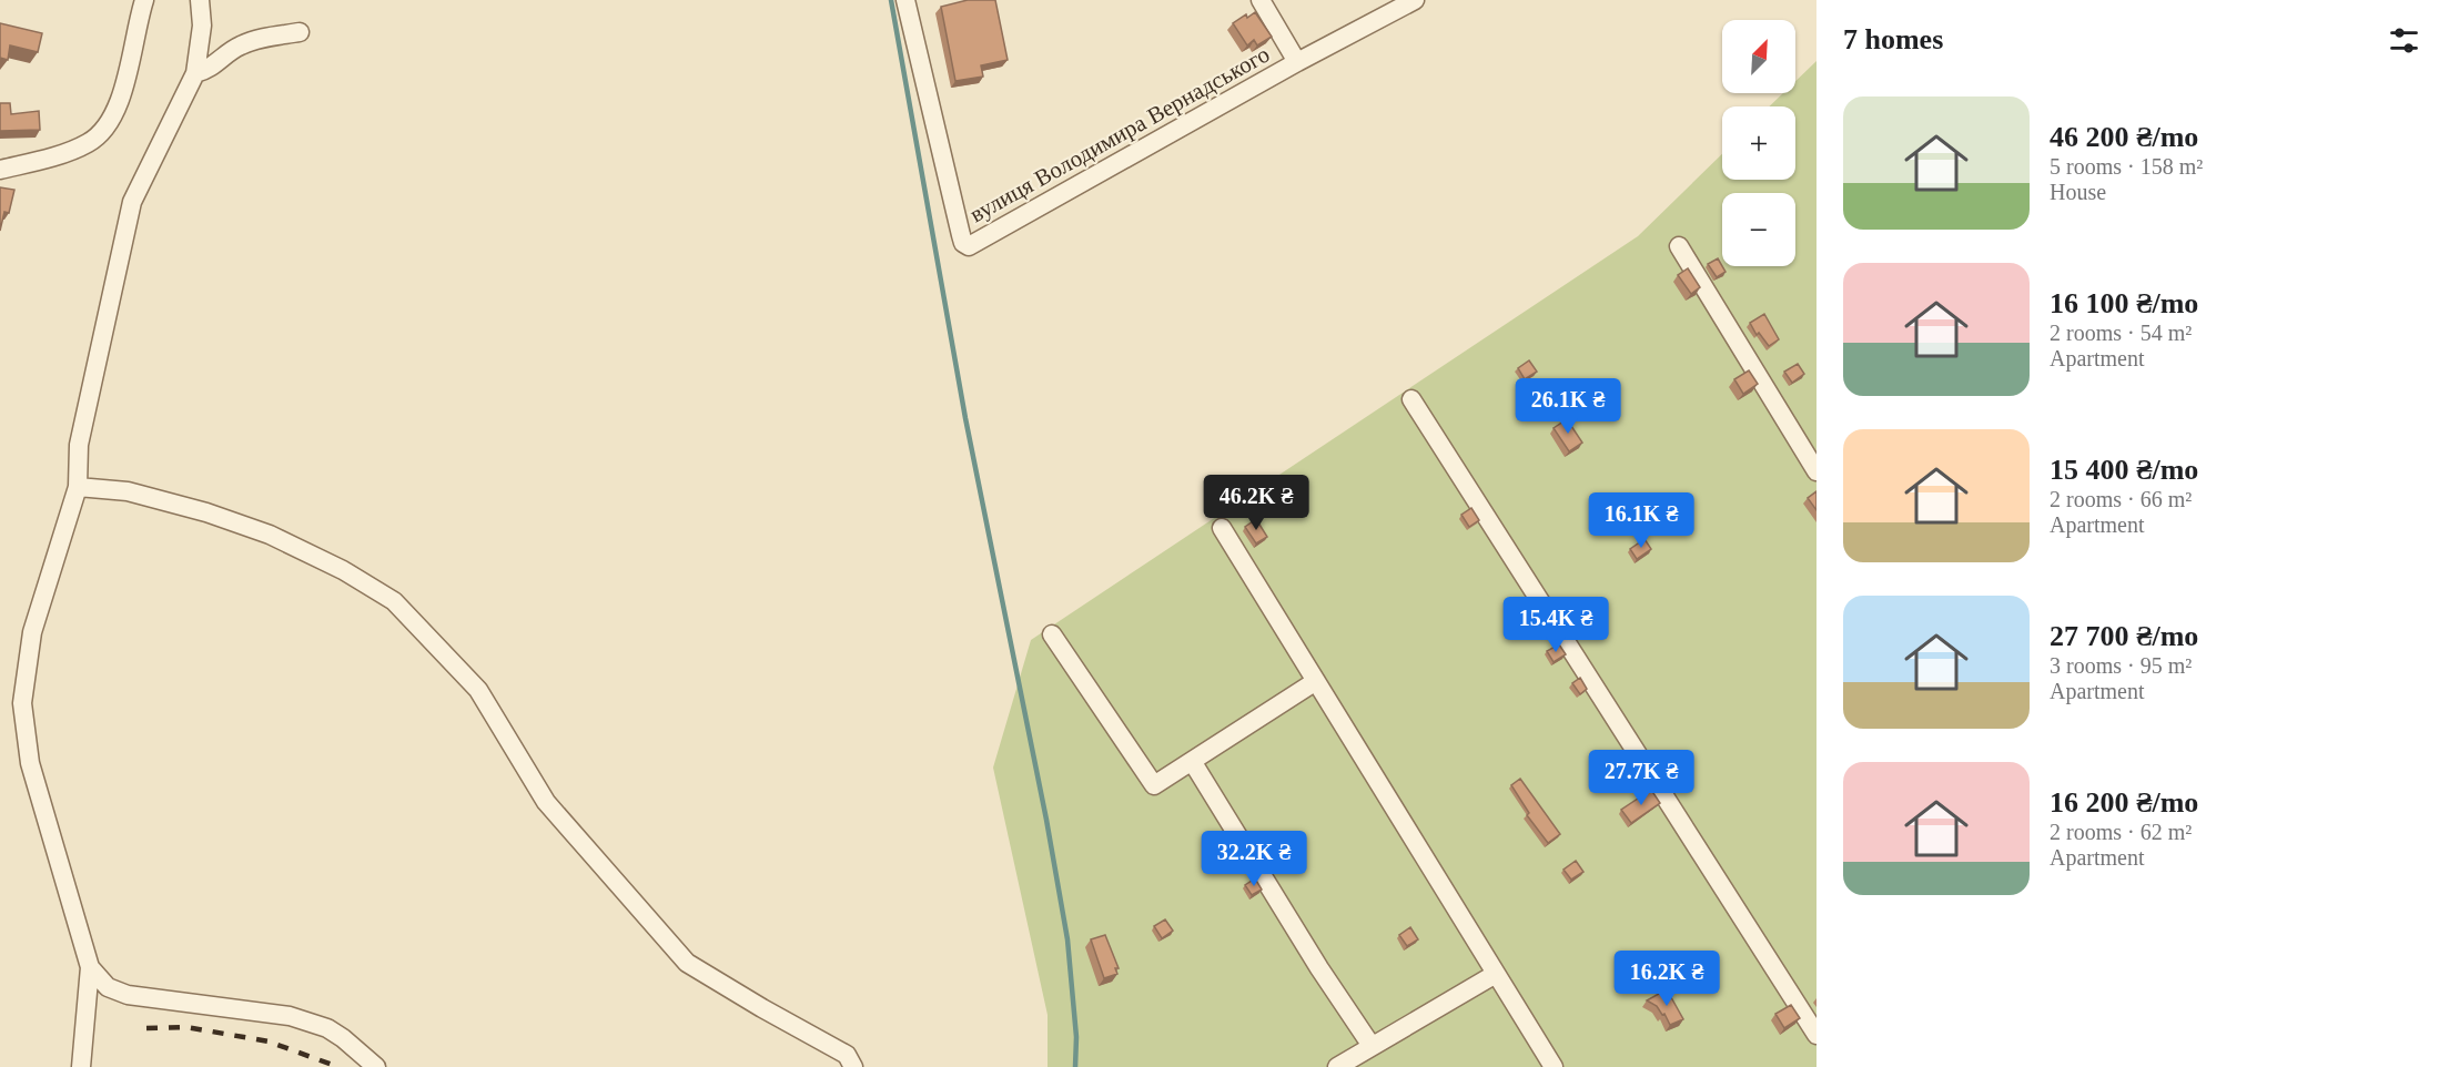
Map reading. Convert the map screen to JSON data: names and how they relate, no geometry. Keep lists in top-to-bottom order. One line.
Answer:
{"streets":{"street":["вулиця Володимира Вернадського"]},"north":"top right","page":{"heading":"7 homes","map_buttons":["+","−"],"list":[{"name":"46 200 ₴/mo","note":"5 rooms · 158 m² · House"},{"name":"16 100 ₴/mo","note":"2 rooms · 54 m² · Apartment"},{"name":"15 400 ₴/mo","note":"2 rooms · 66 m² · Apartment"},{"name":"27 700 ₴/mo","note":"3 rooms · 95 m² · Apartment"},{"name":"16 200 ₴/mo","note":"2 rooms · 62 m² · Apartment"}],"price":["26.1K ₴","46.2K ₴","16.1K ₴","15.4K ₴","27.7K ₴","32.2K ₴","16.2K ₴"]}}
